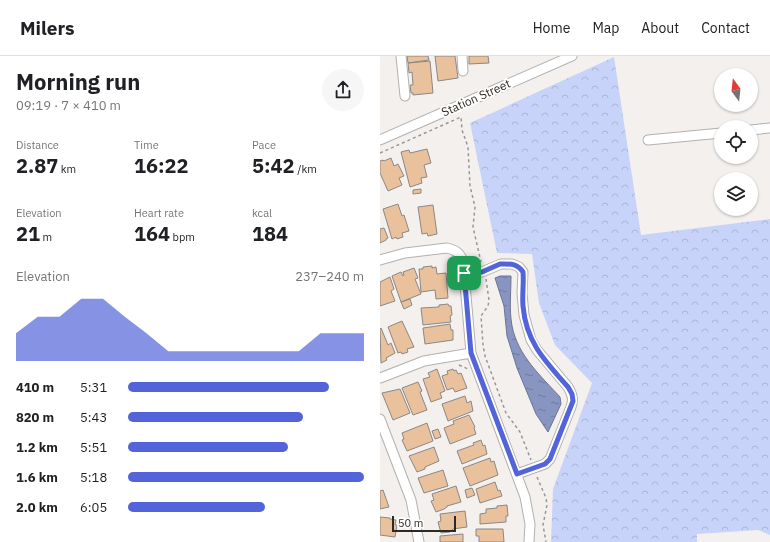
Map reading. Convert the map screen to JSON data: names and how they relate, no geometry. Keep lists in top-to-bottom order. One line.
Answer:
{"streets":{"street":["Station Street"]},"scale_bar":"50 m","north":"top","page":{"header":"Milers","nav":["Home","Map","About","Contact"],"heading":["Morning run","09:19 · 7 × 410 m"],"stats":[["Distance","2.87 km"],["Time","16:22"],["Pace","5:42 /km"],["Elevation","21 m"],["Heart rate","164 bpm"],["kcal","184"]],"chart":["Elevation","237–240 m"],"list":[{"name":"410 m","note":"5:31"},{"name":"820 m","note":"5:43"},{"name":"1.2 km","note":"5:51"},{"name":"1.6 km","note":"5:18"},{"name":"2.0 km","note":"6:05"}],"scale":"50 m"}}
